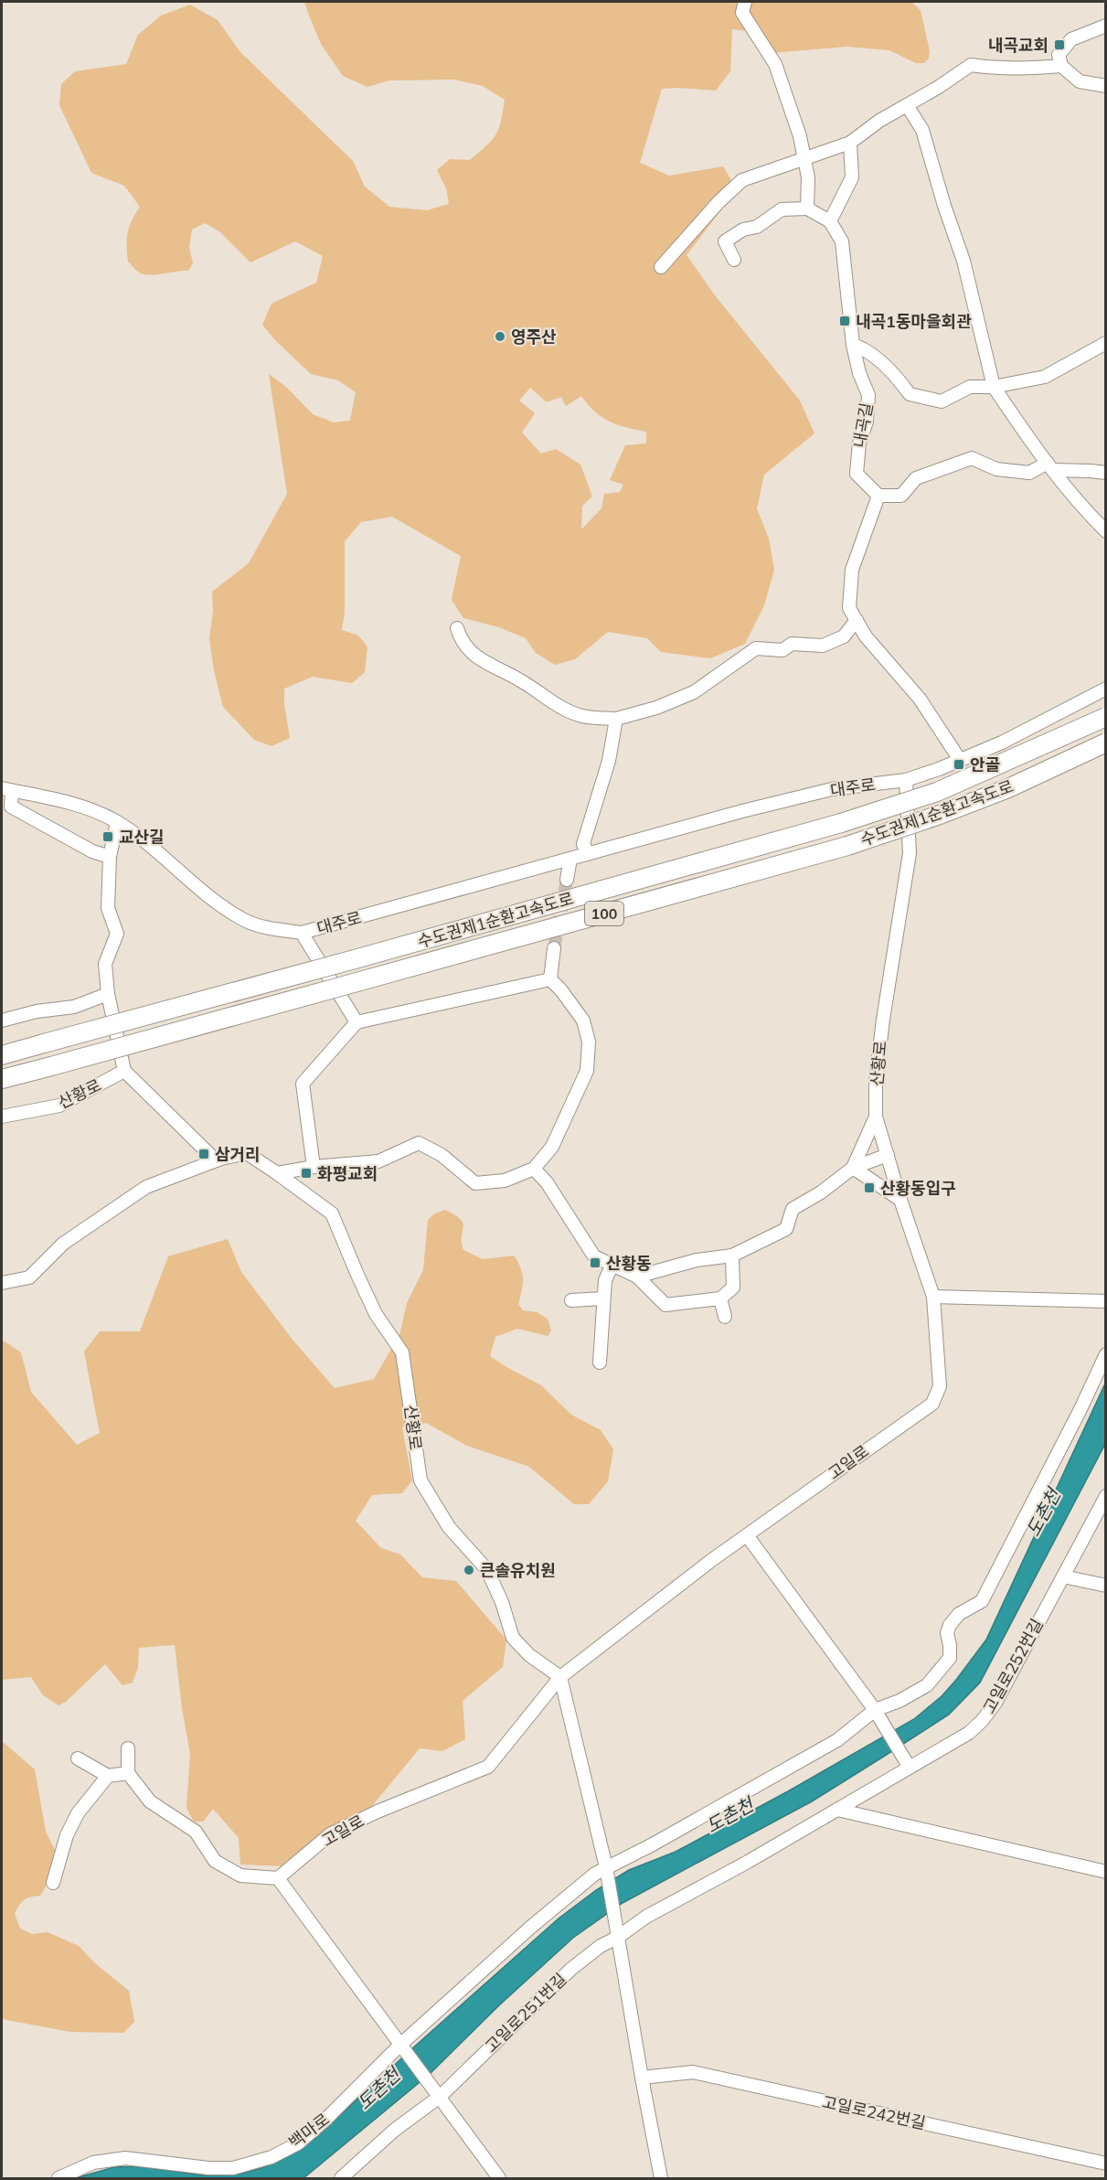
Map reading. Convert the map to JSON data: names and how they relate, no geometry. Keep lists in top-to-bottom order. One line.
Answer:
{"streets":{"highway":["수도권제1순환고속도로","100"],"street":["내곡길","대주로","산황로","고일로","고일로252번길","고일로251번길","고일로242번길","백마로"]},"crossings":[["대주로","산황로"],["산황로","고일로"],["고일로252번길","고일로251번길"]],"water":["도촌천"],"places":{"transit":["내곡교회","내곡1동마을회관","안골","교산길","삼거리","화평교회","산황동입구","산황동"],"other":["영주산","큰솔유치원"]}}
